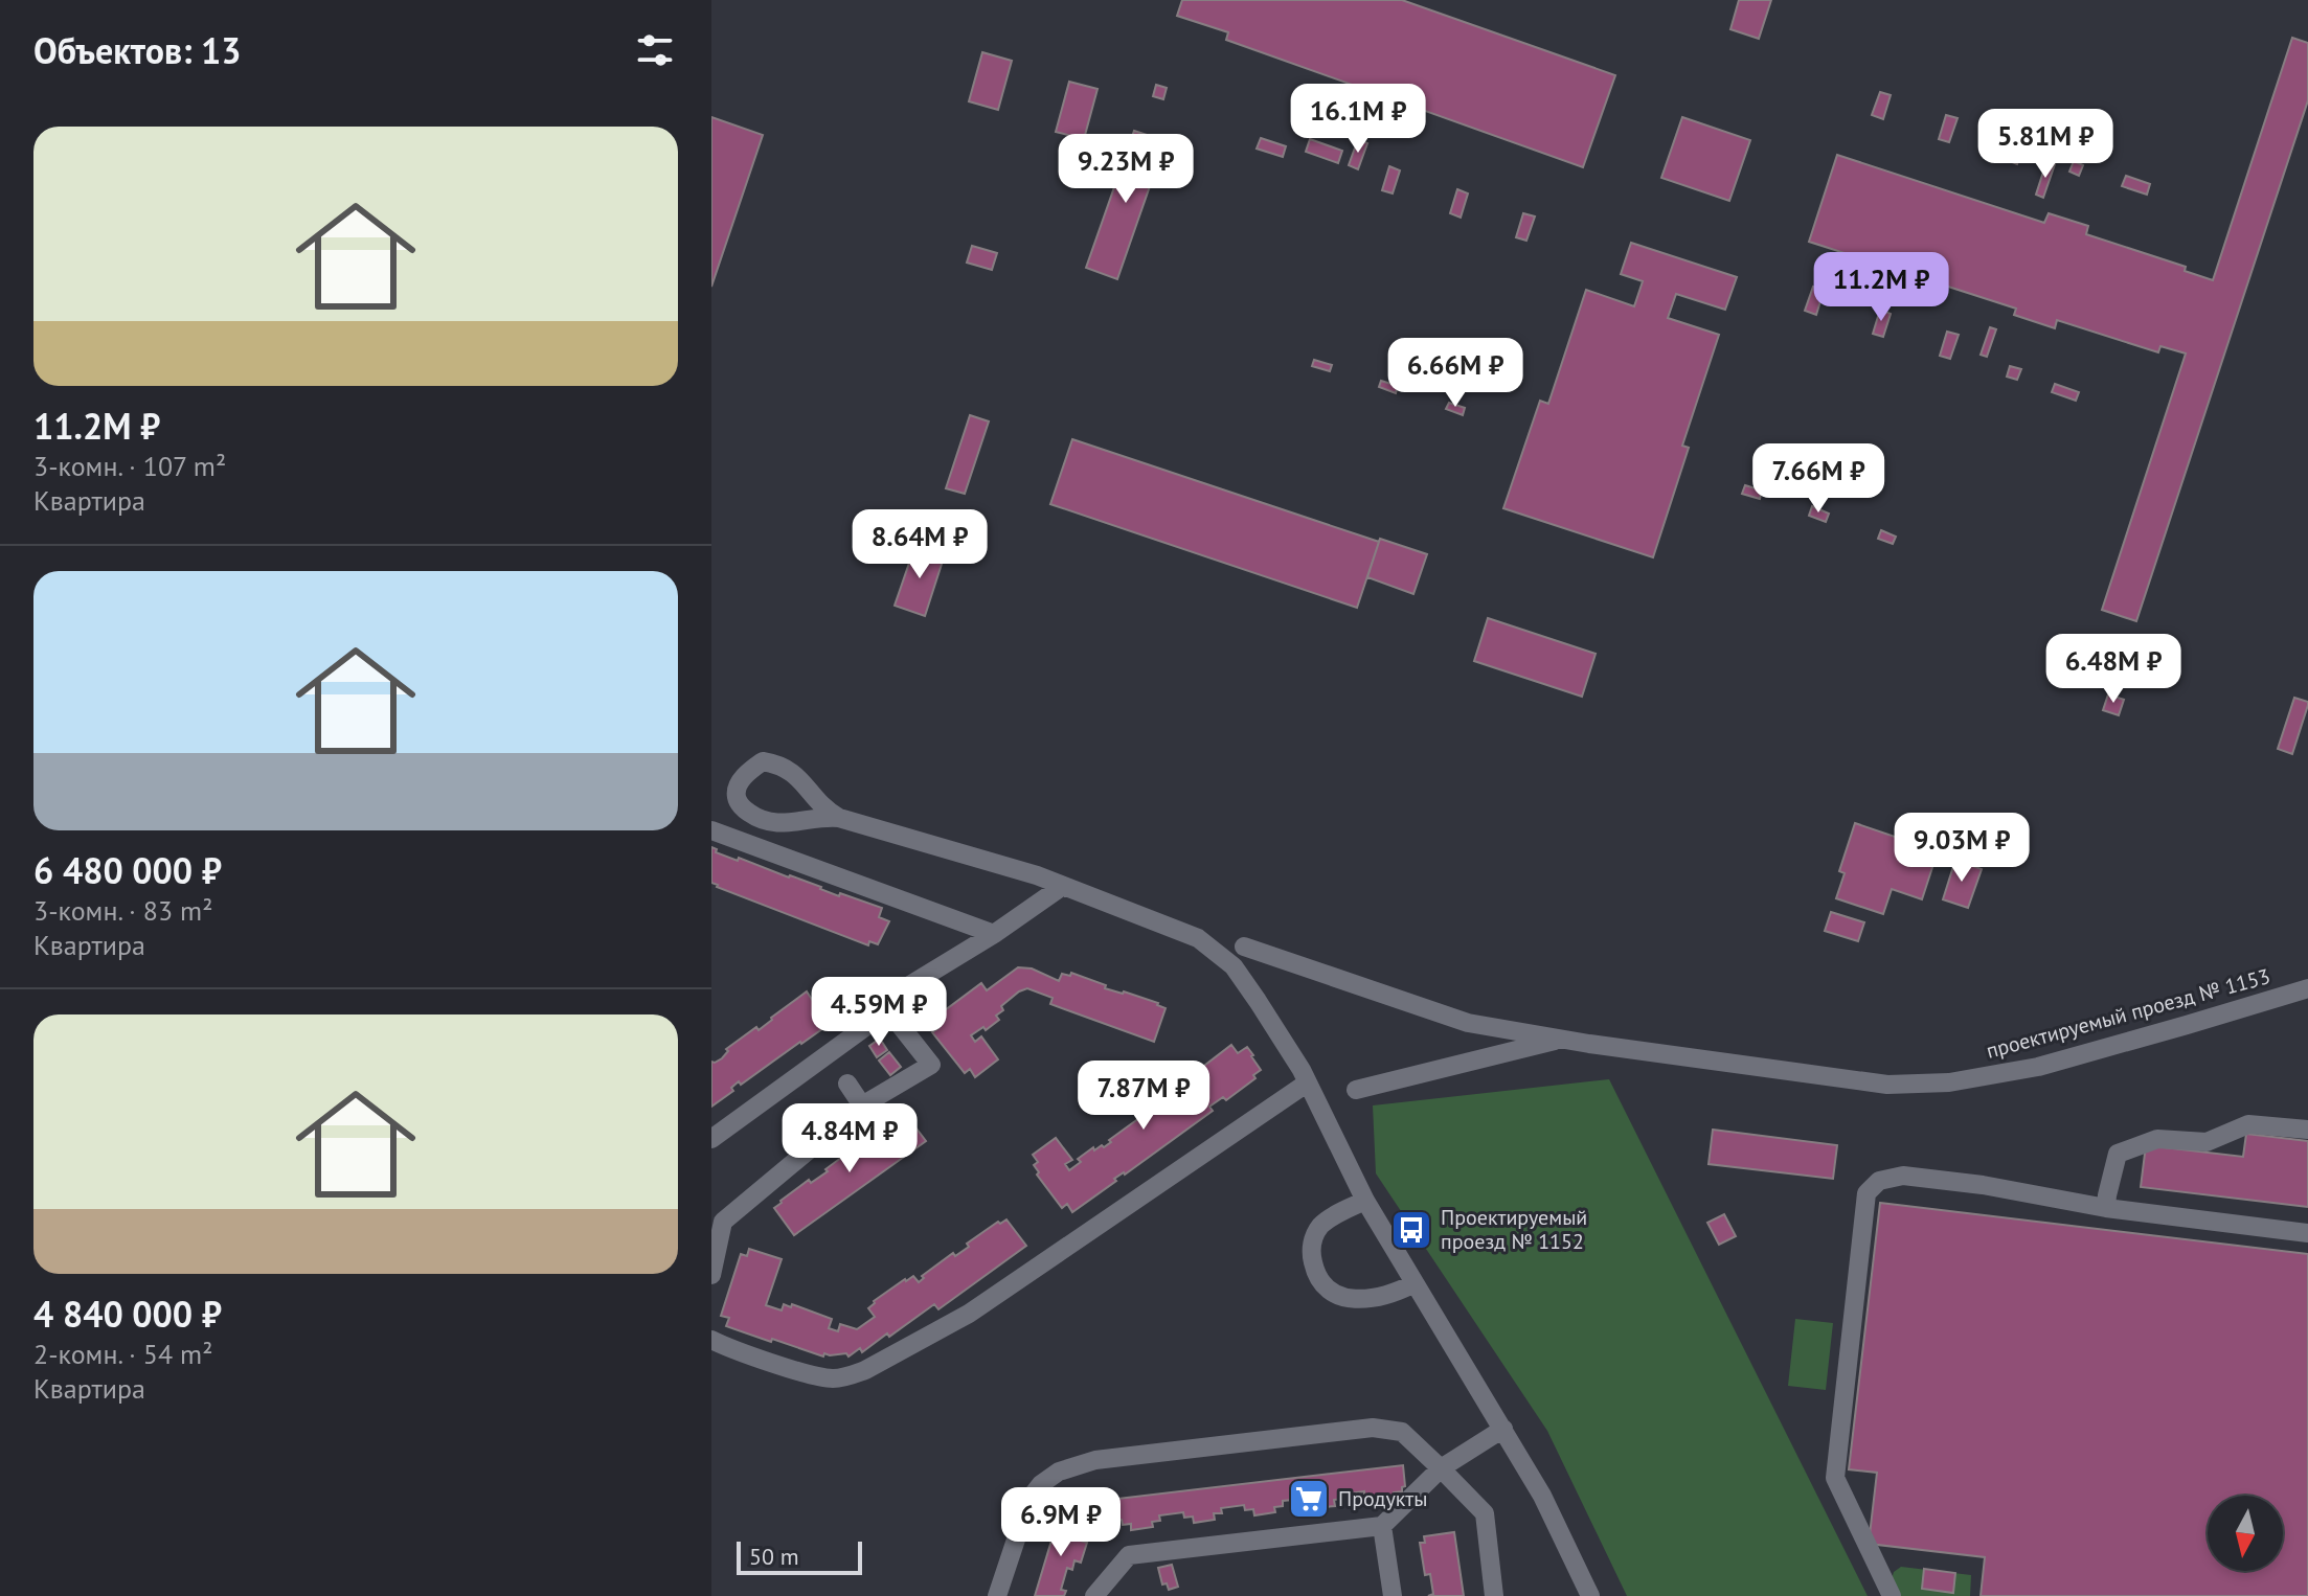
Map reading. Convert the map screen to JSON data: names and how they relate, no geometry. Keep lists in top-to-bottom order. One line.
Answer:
{"streets":{"street":["проектируемый проезд № 1153"]},"places":{"bus stop":["Проектируемый проезд № 1152"],"supermarket":["Продукты"]},"scale_bar":"50 m","north":"bottom","page":{"heading":"Объектов: 13","price":["16.1M ₽","5.81M ₽","9.23M ₽","11.2M ₽","6.66M ₽","7.66M ₽","8.64M ₽","6.48M ₽","9.03M ₽","4.59M ₽","7.87M ₽","4.84M ₽","6.9M ₽"],"list":[{"name":"11.2M ₽","note":"3-комн. · 107 m² · Квартира"},{"name":"6 480 000 ₽","note":"3-комн. · 83 m² · Квартира"},{"name":"4 840 000 ₽","note":"2-комн. · 54 m² · Квартира"}],"scale":"50 m"}}
